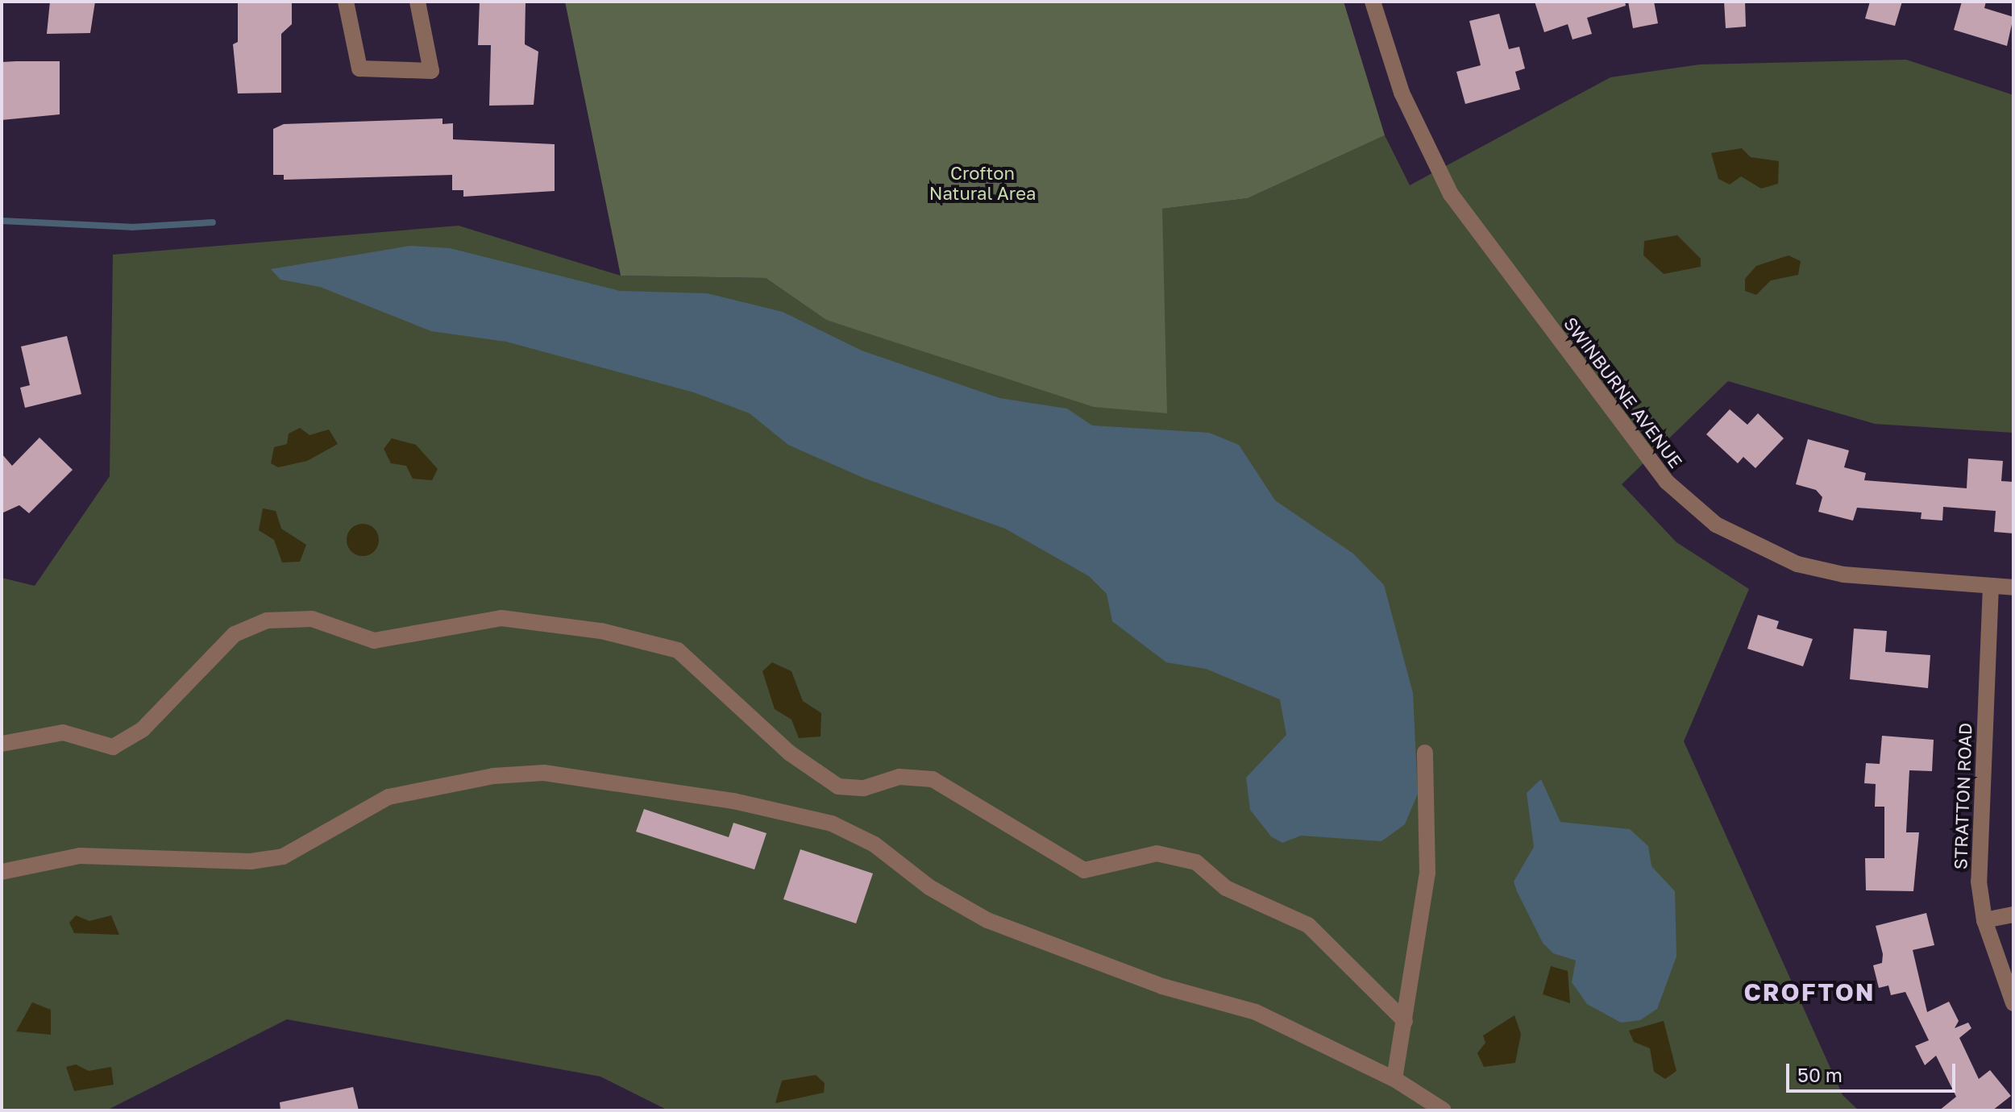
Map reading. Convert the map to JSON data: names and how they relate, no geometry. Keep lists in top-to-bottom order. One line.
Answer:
{"streets":{"street":["SWINBURNE AVENUE","STRATTON ROAD"]},"crossings":[["SWINBURNE AVENUE","STRATTON ROAD"]],"districts":["CROFTON"],"parks":["Crofton Natural Area"],"scale_bar":"50 m"}
